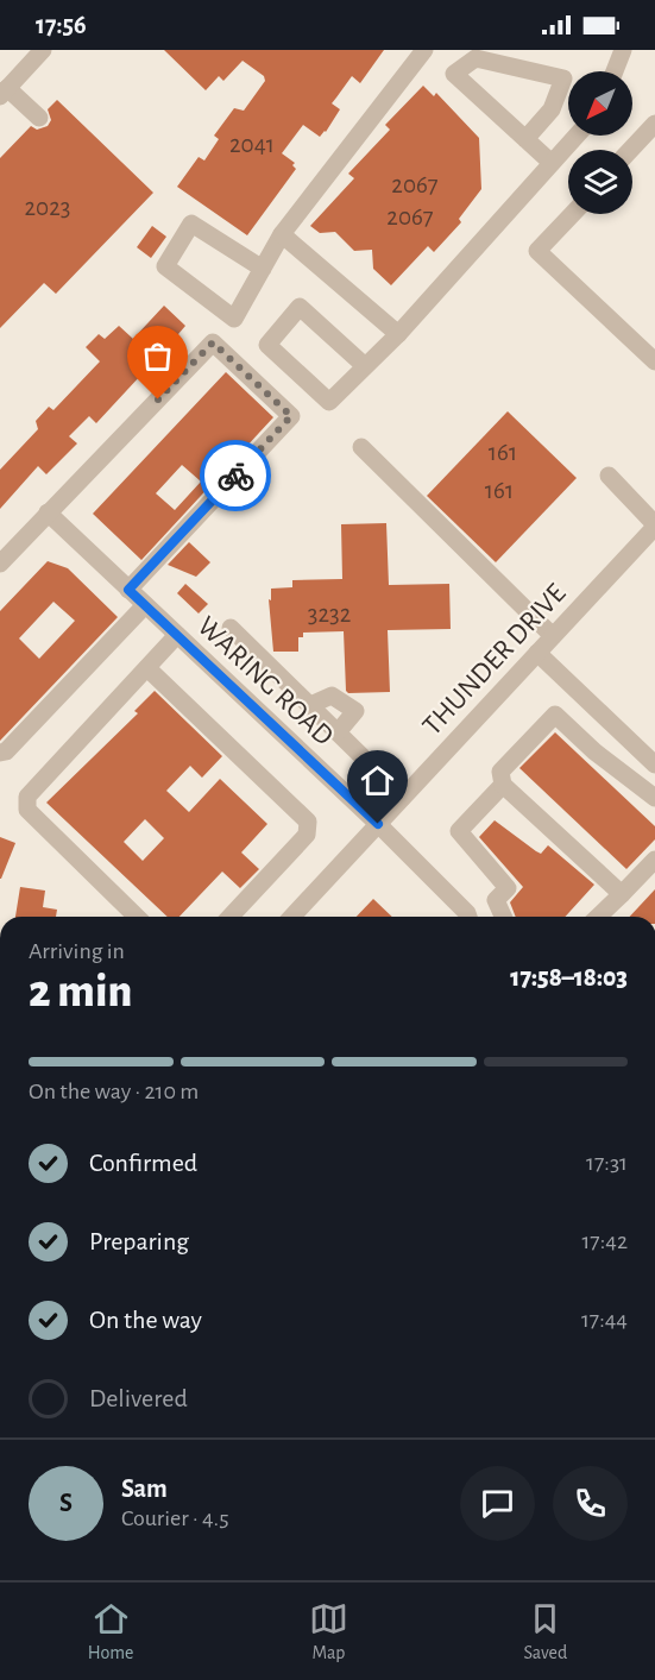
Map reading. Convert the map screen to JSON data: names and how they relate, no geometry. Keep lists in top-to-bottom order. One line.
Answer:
{"streets":{"street":["THUNDER DRIVE","WARING ROAD"]},"crossings":[["THUNDER DRIVE","WARING ROAD"]],"house_numbers":["2041","2067","2023","2067","161","161","3232"],"north":"bottom left","page":{"status":"17:56","heading":["2 min","Arriving in","17:58–18:03"],"panel":["Sam","Courier · 4.5"],"bar":"On the way · 210 m","list":[["Confirmed","17:31"],["Preparing","17:42"],["On the way","17:44"],"Delivered"],"round":"S","tabs":["Home","Map","Saved"]}}
